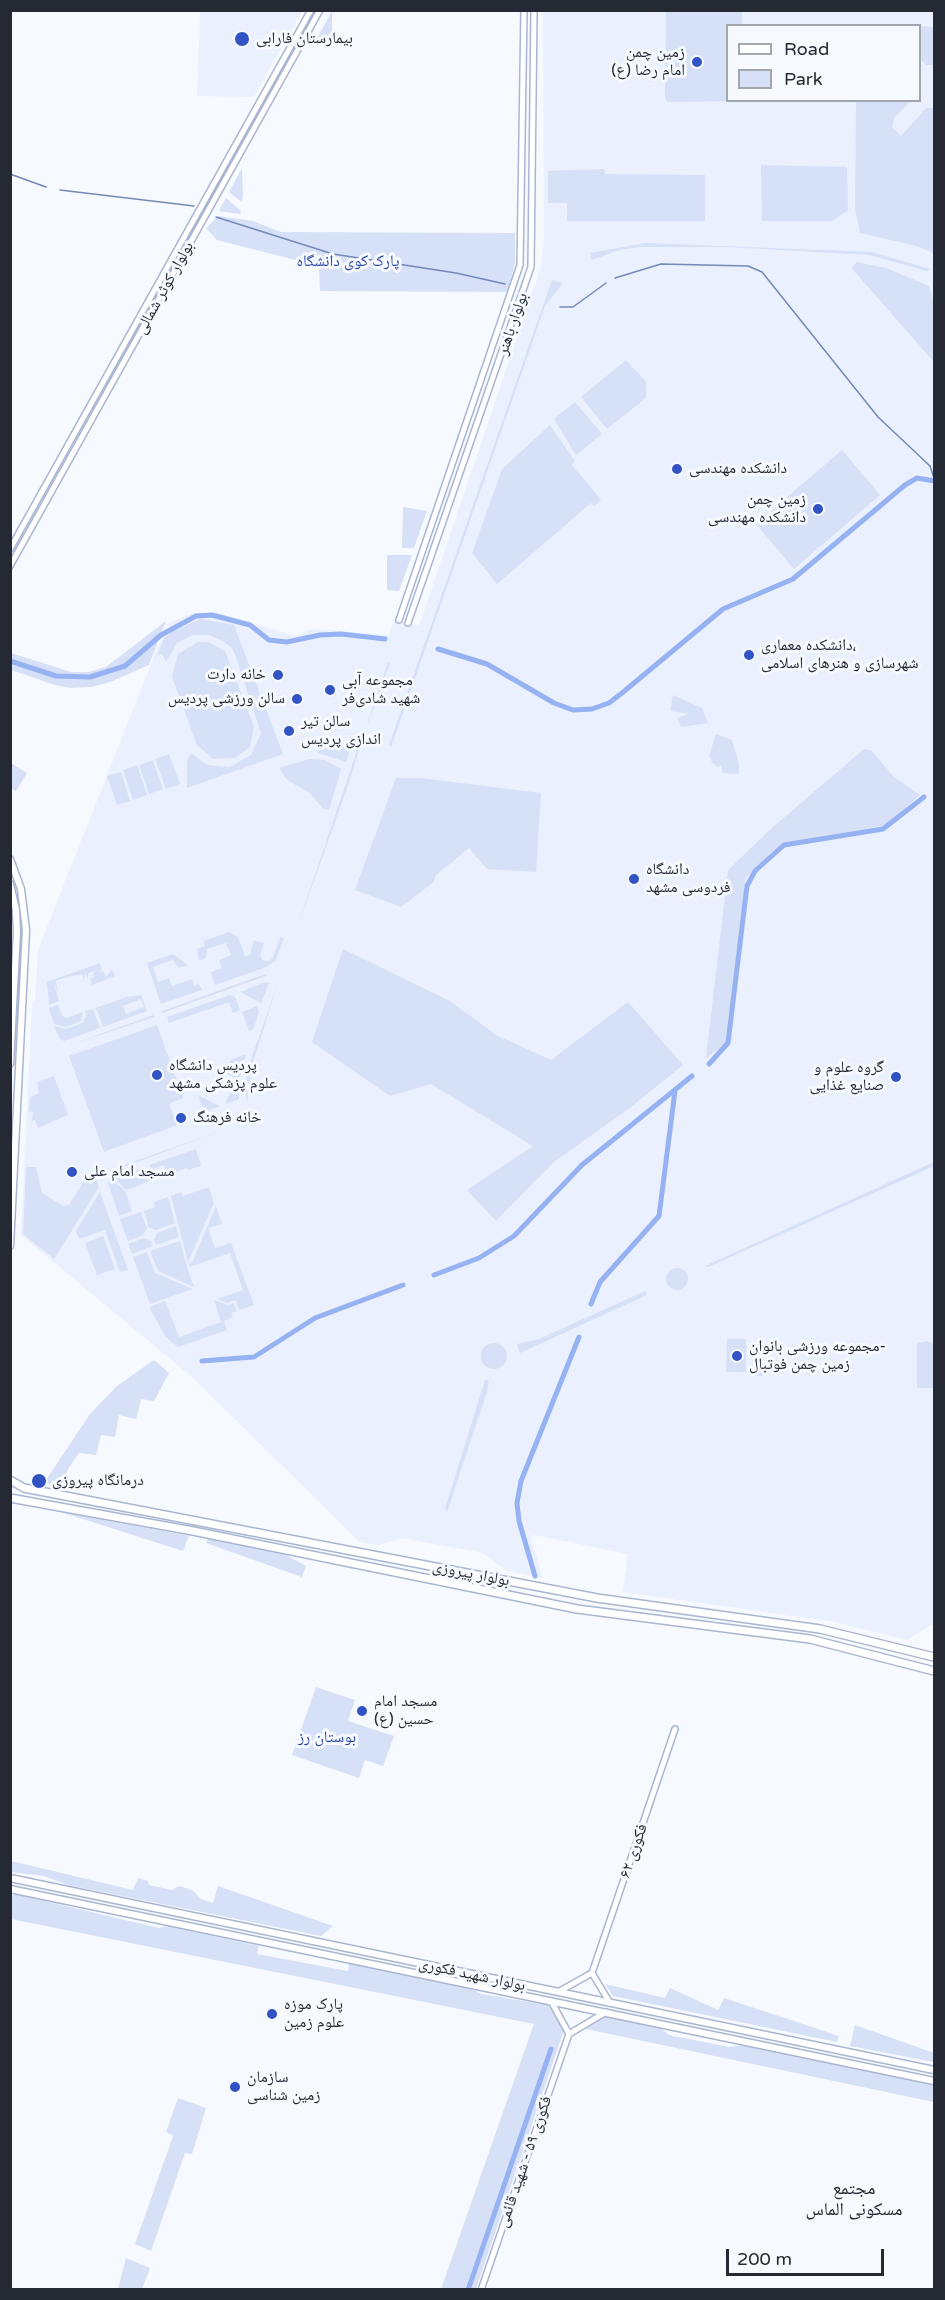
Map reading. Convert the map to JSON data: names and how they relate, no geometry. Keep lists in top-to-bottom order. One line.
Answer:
{"streets":{"main road":["بولوار پیروزی","بولوار شهید فکوری"],"street":["بولوار کوثر شمالی","بولوار باهنر","فکوری ۶۲","فکوری ۵۹ - شهید قائمی"]},"districts":["مجتمع مسکونی الماس"],"parks":["پارک کوی دانشگاه","بوستان رز"],"places":["بیمارستان فارابی","زمین چمن امام رضا (ع)","دانشکده مهندسی","زمین چمن دانشکده مهندسی","دانشکده معماری، شهرسازی و هنرهای اسلامی","خانه دارت","مجموعه آبی شهید شادی‌فر","سالن ورزشی پردیس","سالن تیر اندازی پردیس","دانشگاه فردوسی مشهد","پردیس دانشگاه علوم پزشکی مشهد","گروه علوم و صنایع غذایی","خانه فرهنگ","مسجد امام علی","مجموعه ورزشی بانوان- زمین چمن فوتبال","درمانگاه پیروزی","مسجد امام حسین (ع)","پارک موزه علوم زمین","سازمان زمین شناسی"],"legend":["Road","Park"],"scale_bar":"200 m"}
